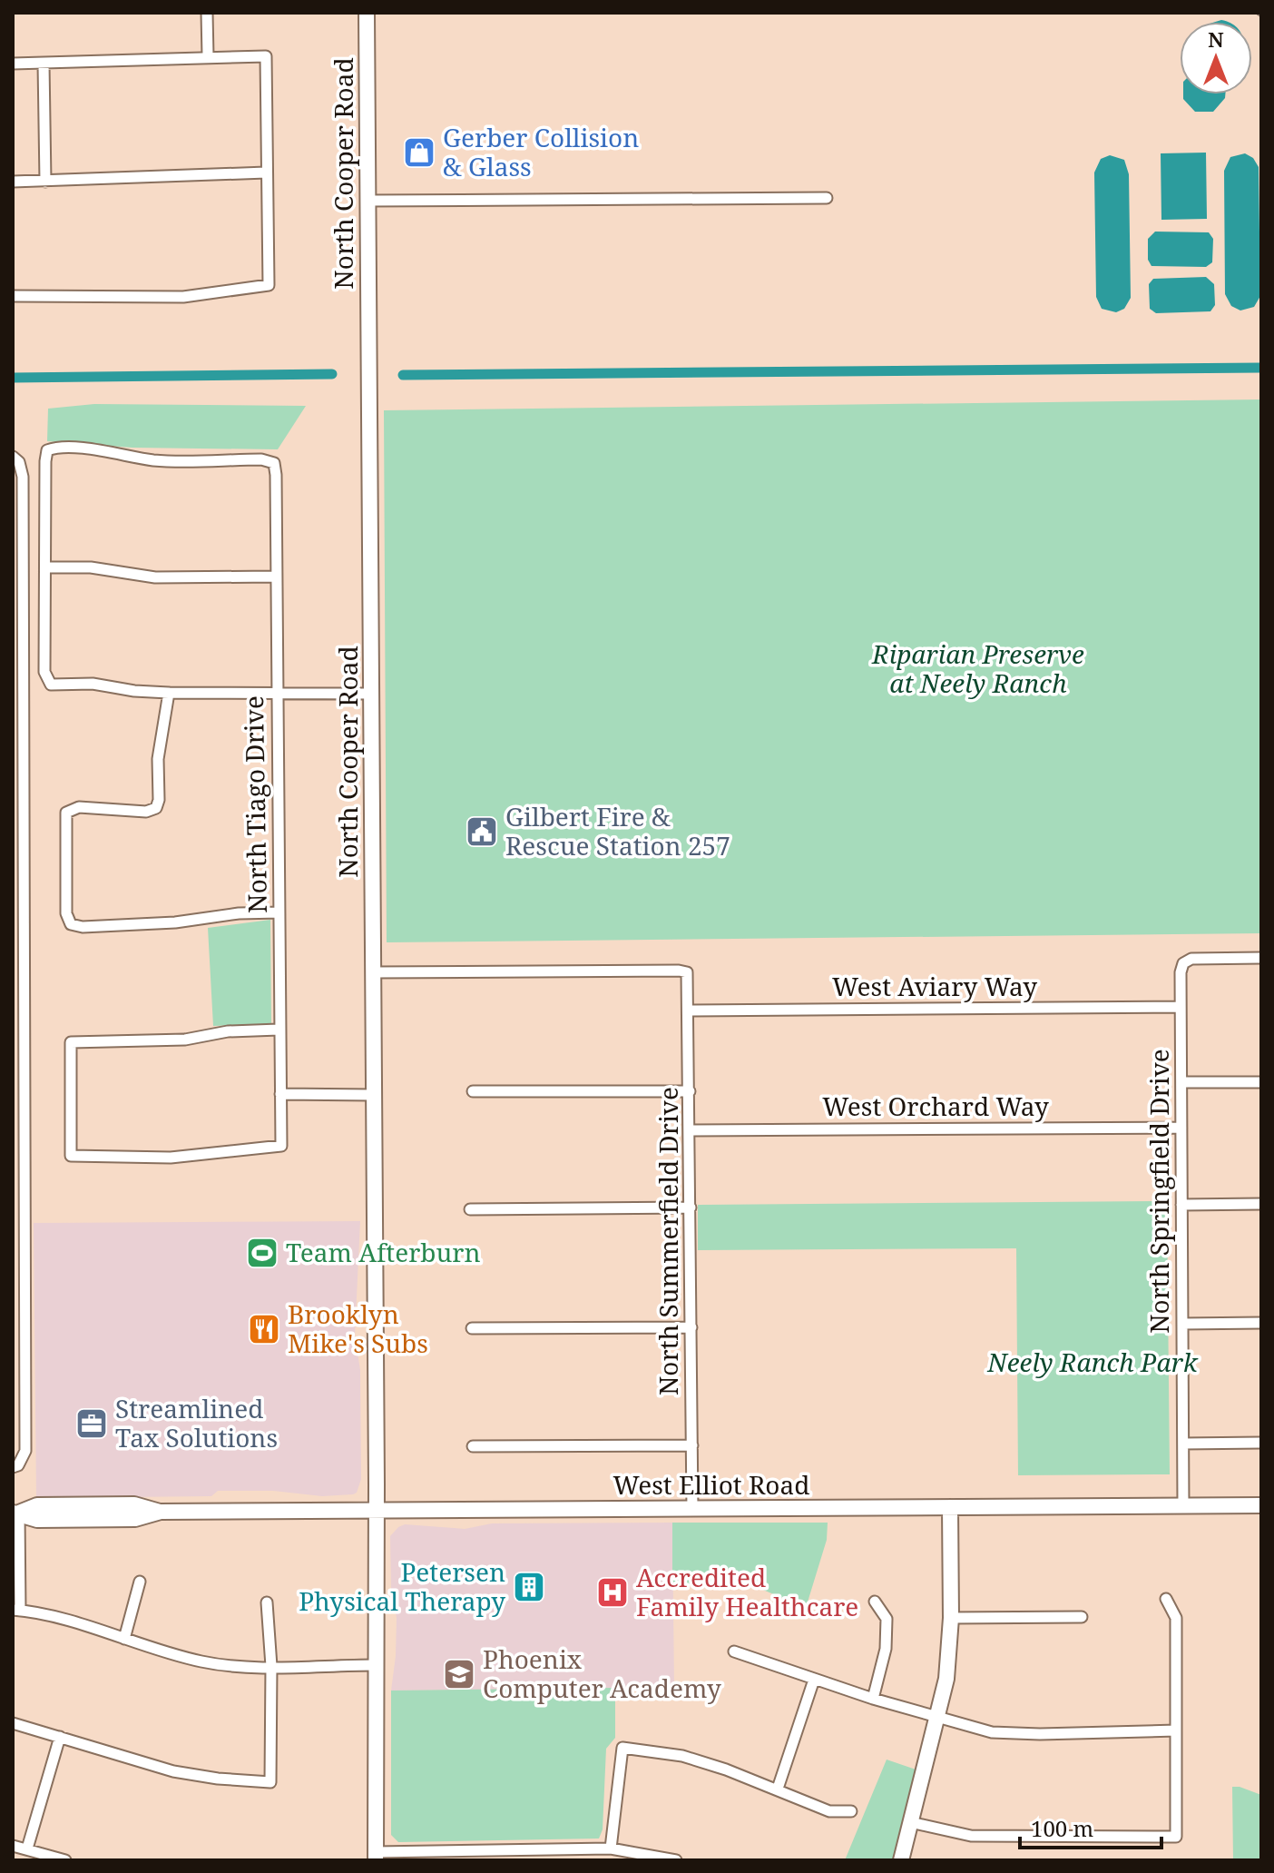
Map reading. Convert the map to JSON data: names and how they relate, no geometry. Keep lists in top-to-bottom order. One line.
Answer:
{"streets":{"main road":["North Cooper Road","West Elliot Road"],"street":["North Tiago Drive","West Aviary Way","West Orchard Way","North Springfield Drive","North Summerfield Drive"]},"crossings":[["North Cooper Road","North Summerfield Drive"],["North Cooper Road","West Elliot Road"],["West Aviary Way","North Springfield Drive"],["West Aviary Way","North Summerfield Drive"],["West Orchard Way","North Springfield Drive"],["West Orchard Way","North Summerfield Drive"],["North Springfield Drive","West Elliot Road"],["North Summerfield Drive","West Elliot Road"]],"parks":["Riparian Preserve at Neely Ranch","Neely Ranch Park"],"places":{"shop":["Gerber Collision & Glass"],"public building":["Gilbert Fire & Rescue Station 257"],"sports":["Team Afterburn"],"restaurant":["Brooklyn Mike's Subs"],"office":["Streamlined Tax Solutions"],"building":["Petersen Physical Therapy"],"hospital":["Accredited Family Healthcare"],"school or university":["Phoenix Computer Academy"]},"scale_bar":"100 m","north":"top"}
